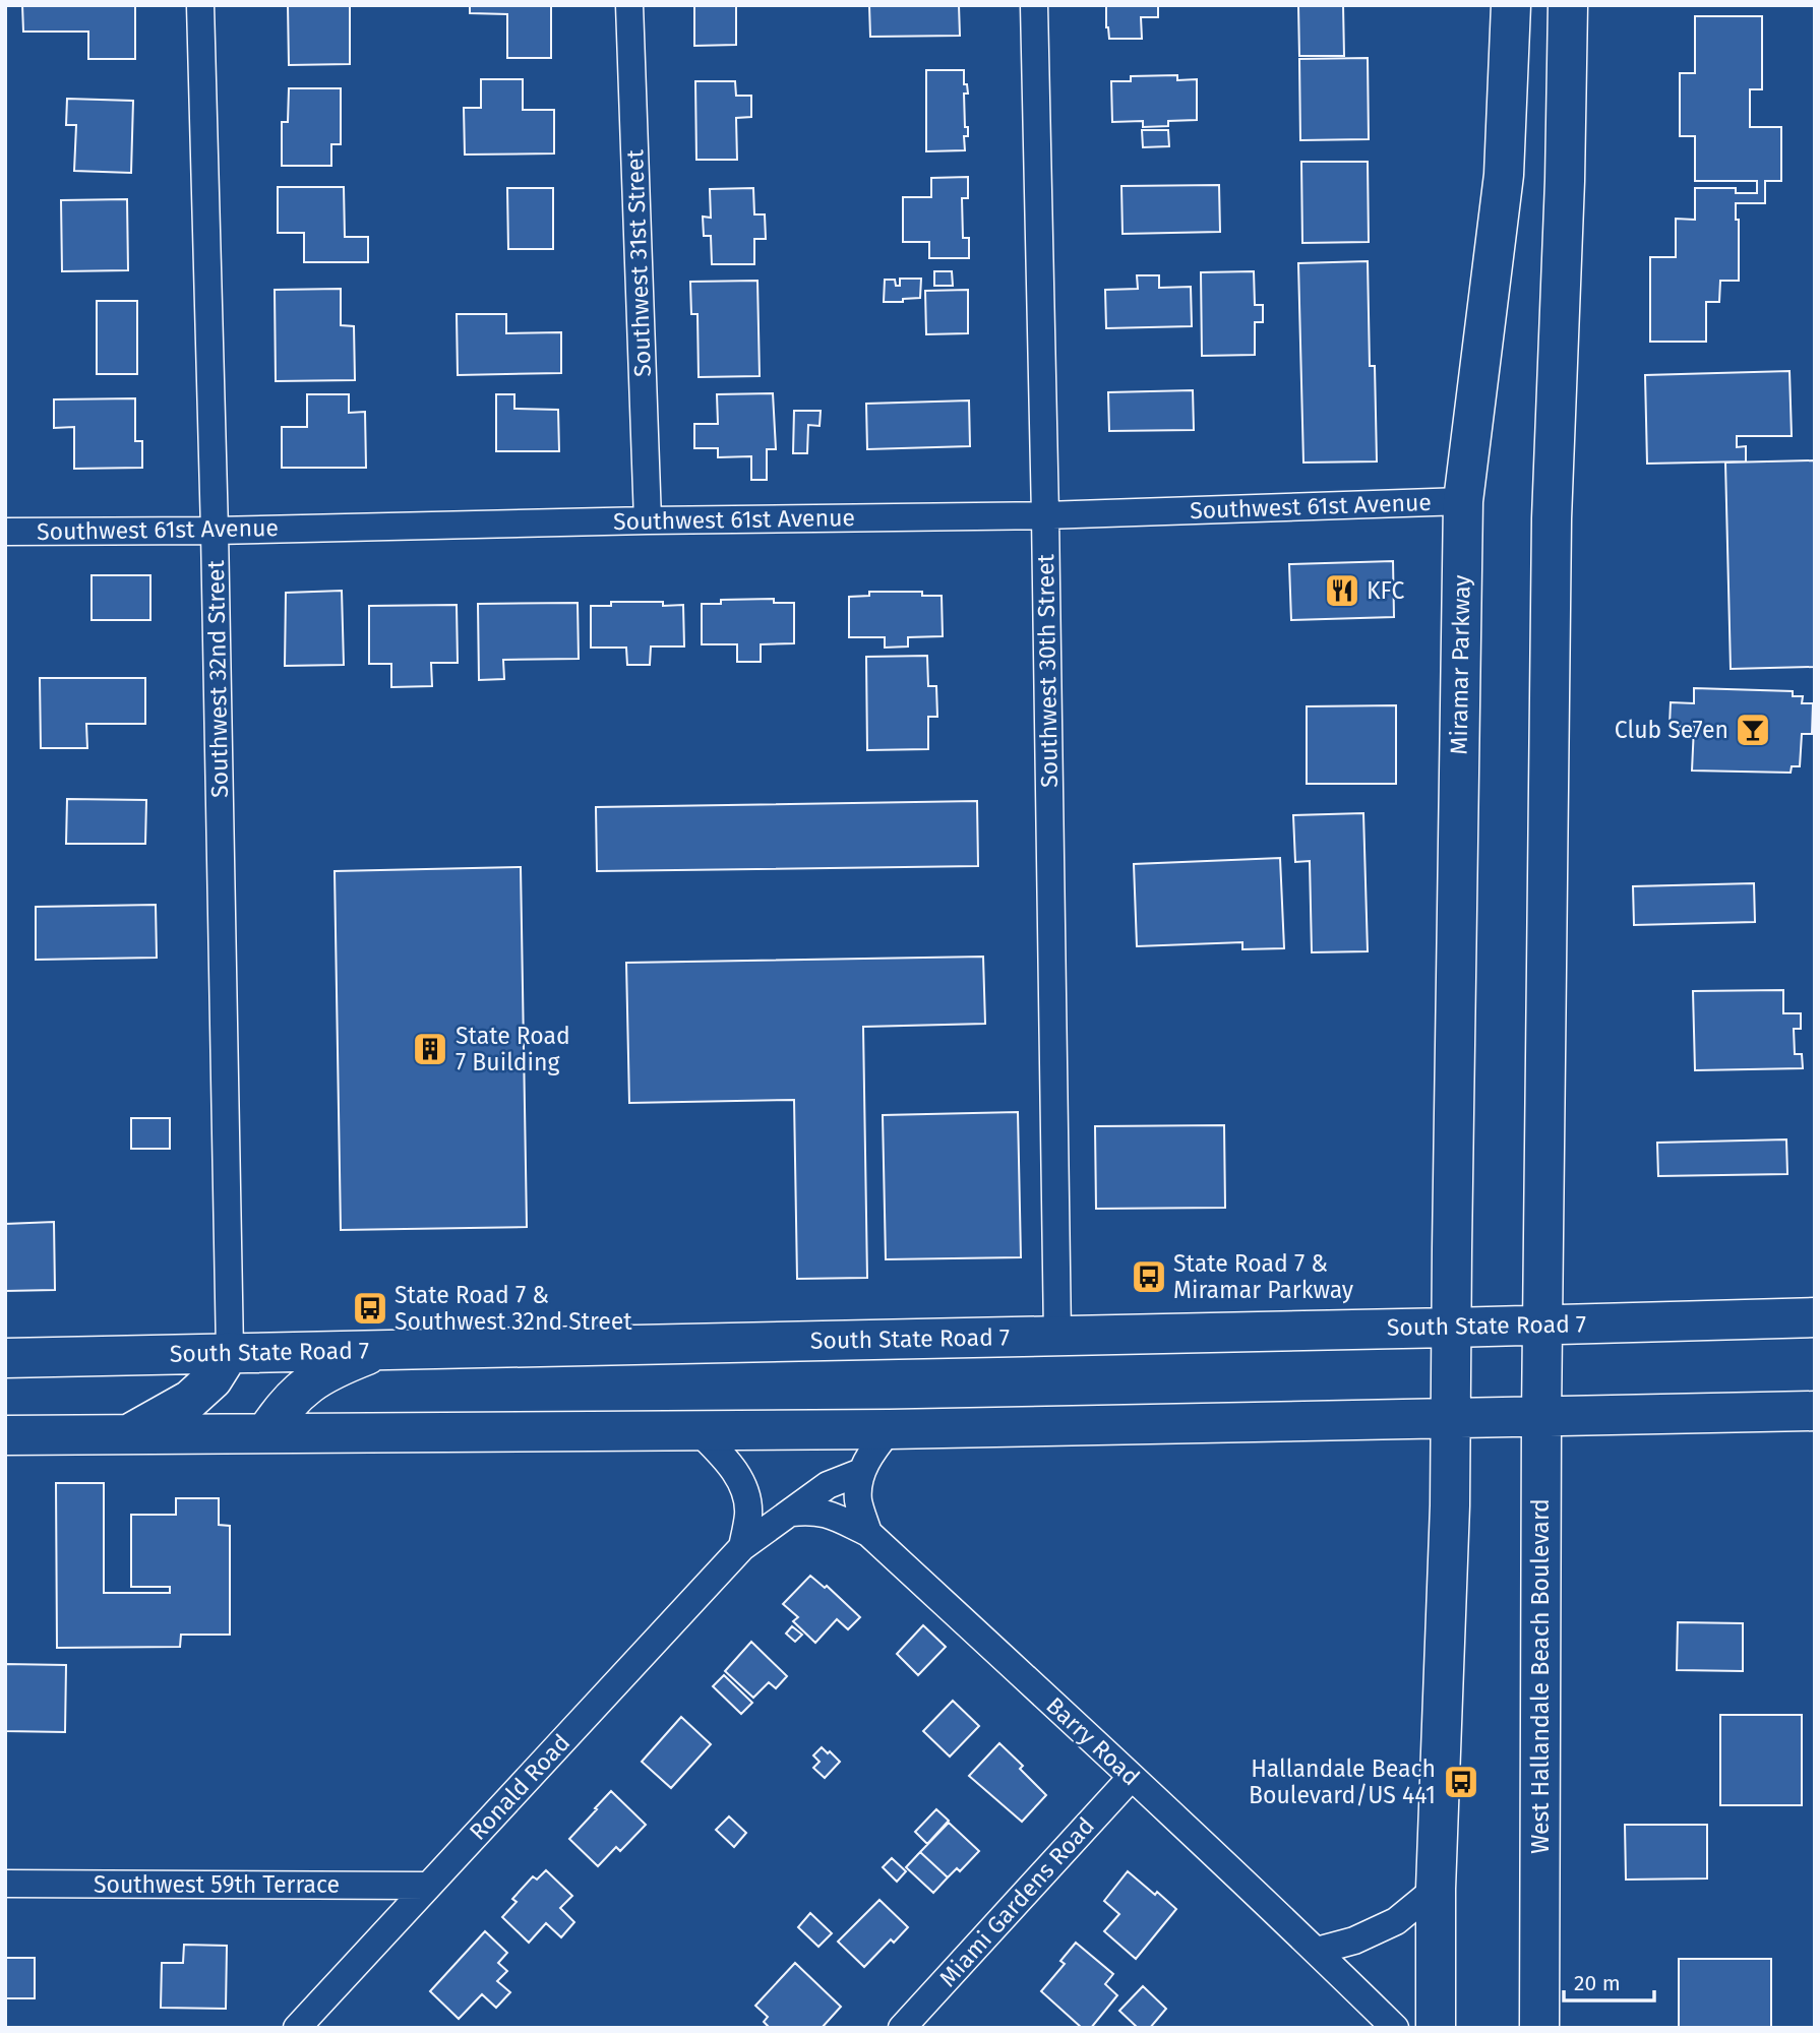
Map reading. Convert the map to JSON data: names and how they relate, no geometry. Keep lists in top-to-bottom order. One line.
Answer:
{"streets":{"main road":["Miramar Parkway","South State Road 7","West Hallandale Beach Boulevard"],"street":["Southwest 31st Street","Southwest 61st Avenue","Southwest 30th Street","Southwest 32nd Street","Barry Road","Ronald Road","Southwest 59th Terrace","Miami Gardens Road"]},"crossings":[["Southwest 31st Street","Southwest 61st Avenue"],["Southwest 61st Avenue","Miramar Parkway"],["Southwest 61st Avenue","Southwest 30th Street"],["Southwest 61st Avenue","Southwest 32nd Street"],["Miramar Parkway","South State Road 7"],["Southwest 30th Street","South State Road 7"],["Southwest 32nd Street","South State Road 7"],["South State Road 7","West Hallandale Beach Boulevard"],["Barry Road","Ronald Road"],["Barry Road","Miami Gardens Road"],["Ronald Road","Southwest 59th Terrace"]],"places":{"restaurant":["KFC"],"bar":["Club Se7en"],"building":["State Road 7 Building"],"bus stop":["State Road 7 & Miramar Parkway","State Road 7 & Southwest 32nd Street","Hallandale Beach Boulevard/US 441"]},"scale_bar":"20 m"}
